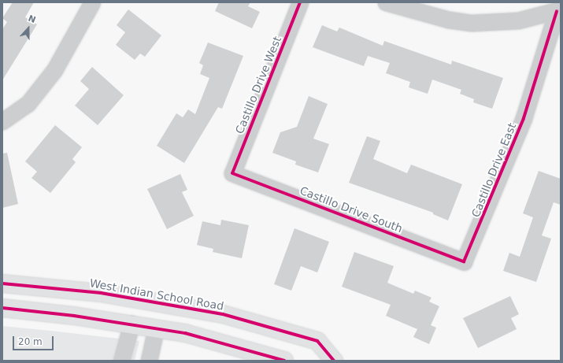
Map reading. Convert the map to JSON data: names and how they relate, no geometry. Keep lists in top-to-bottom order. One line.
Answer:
{"streets":{"main road":["West Indian School Road"],"street":["Castillo Drive West","Castillo Drive East","Castillo Drive South"]},"crossings":[["Castillo Drive West","Castillo Drive South"],["Castillo Drive East","Castillo Drive South"]],"scale_bar":"20 m","north":"top"}
